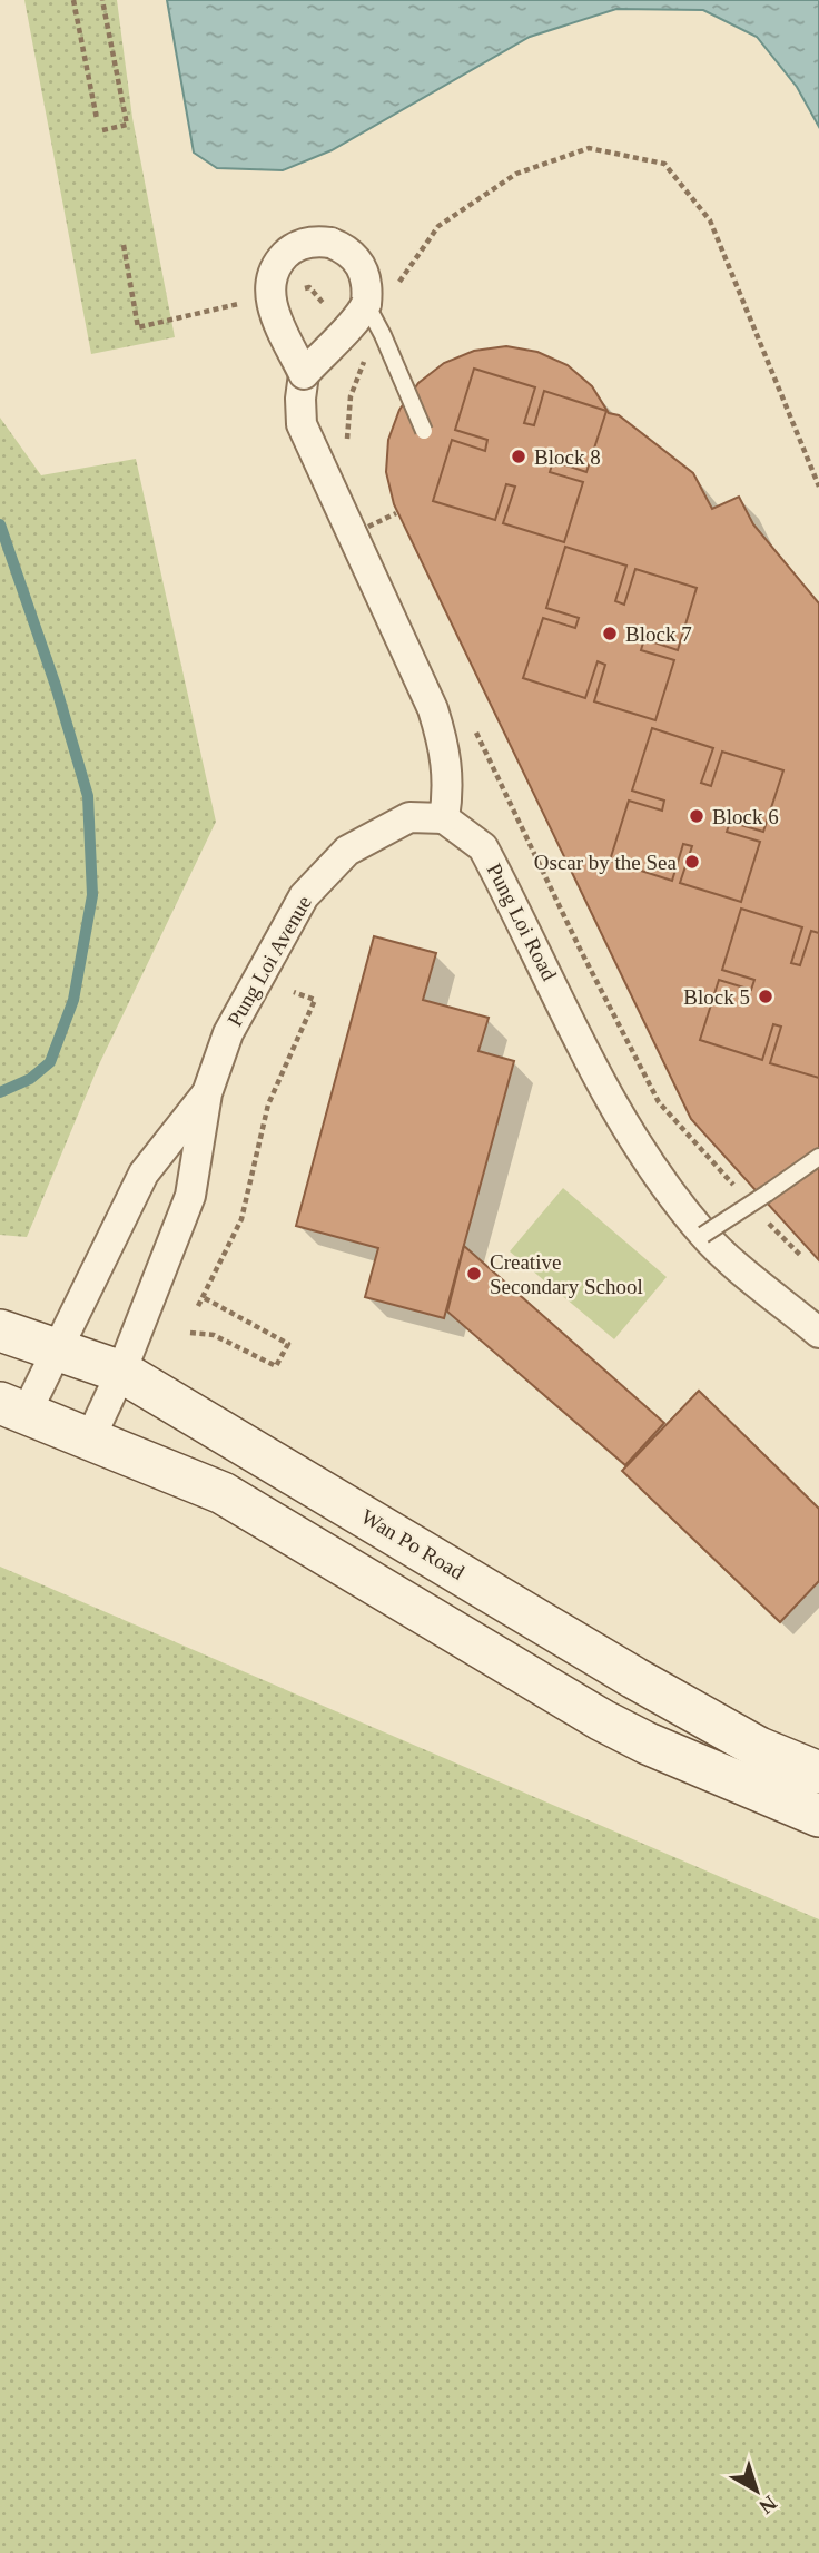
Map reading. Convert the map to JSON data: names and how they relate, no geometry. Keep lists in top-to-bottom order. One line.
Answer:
{"streets":{"main road":["Wan Po Road"],"street":["Pung Loi Road","Pung Loi Avenue"]},"crossings":[["Pung Loi Road","Pung Loi Avenue"],["Pung Loi Avenue","Wan Po Road"]],"places":["Block 8","Block 7","Block 6","Oscar by the Sea","Block 5","Creative Secondary School"],"north":"bottom right"}
